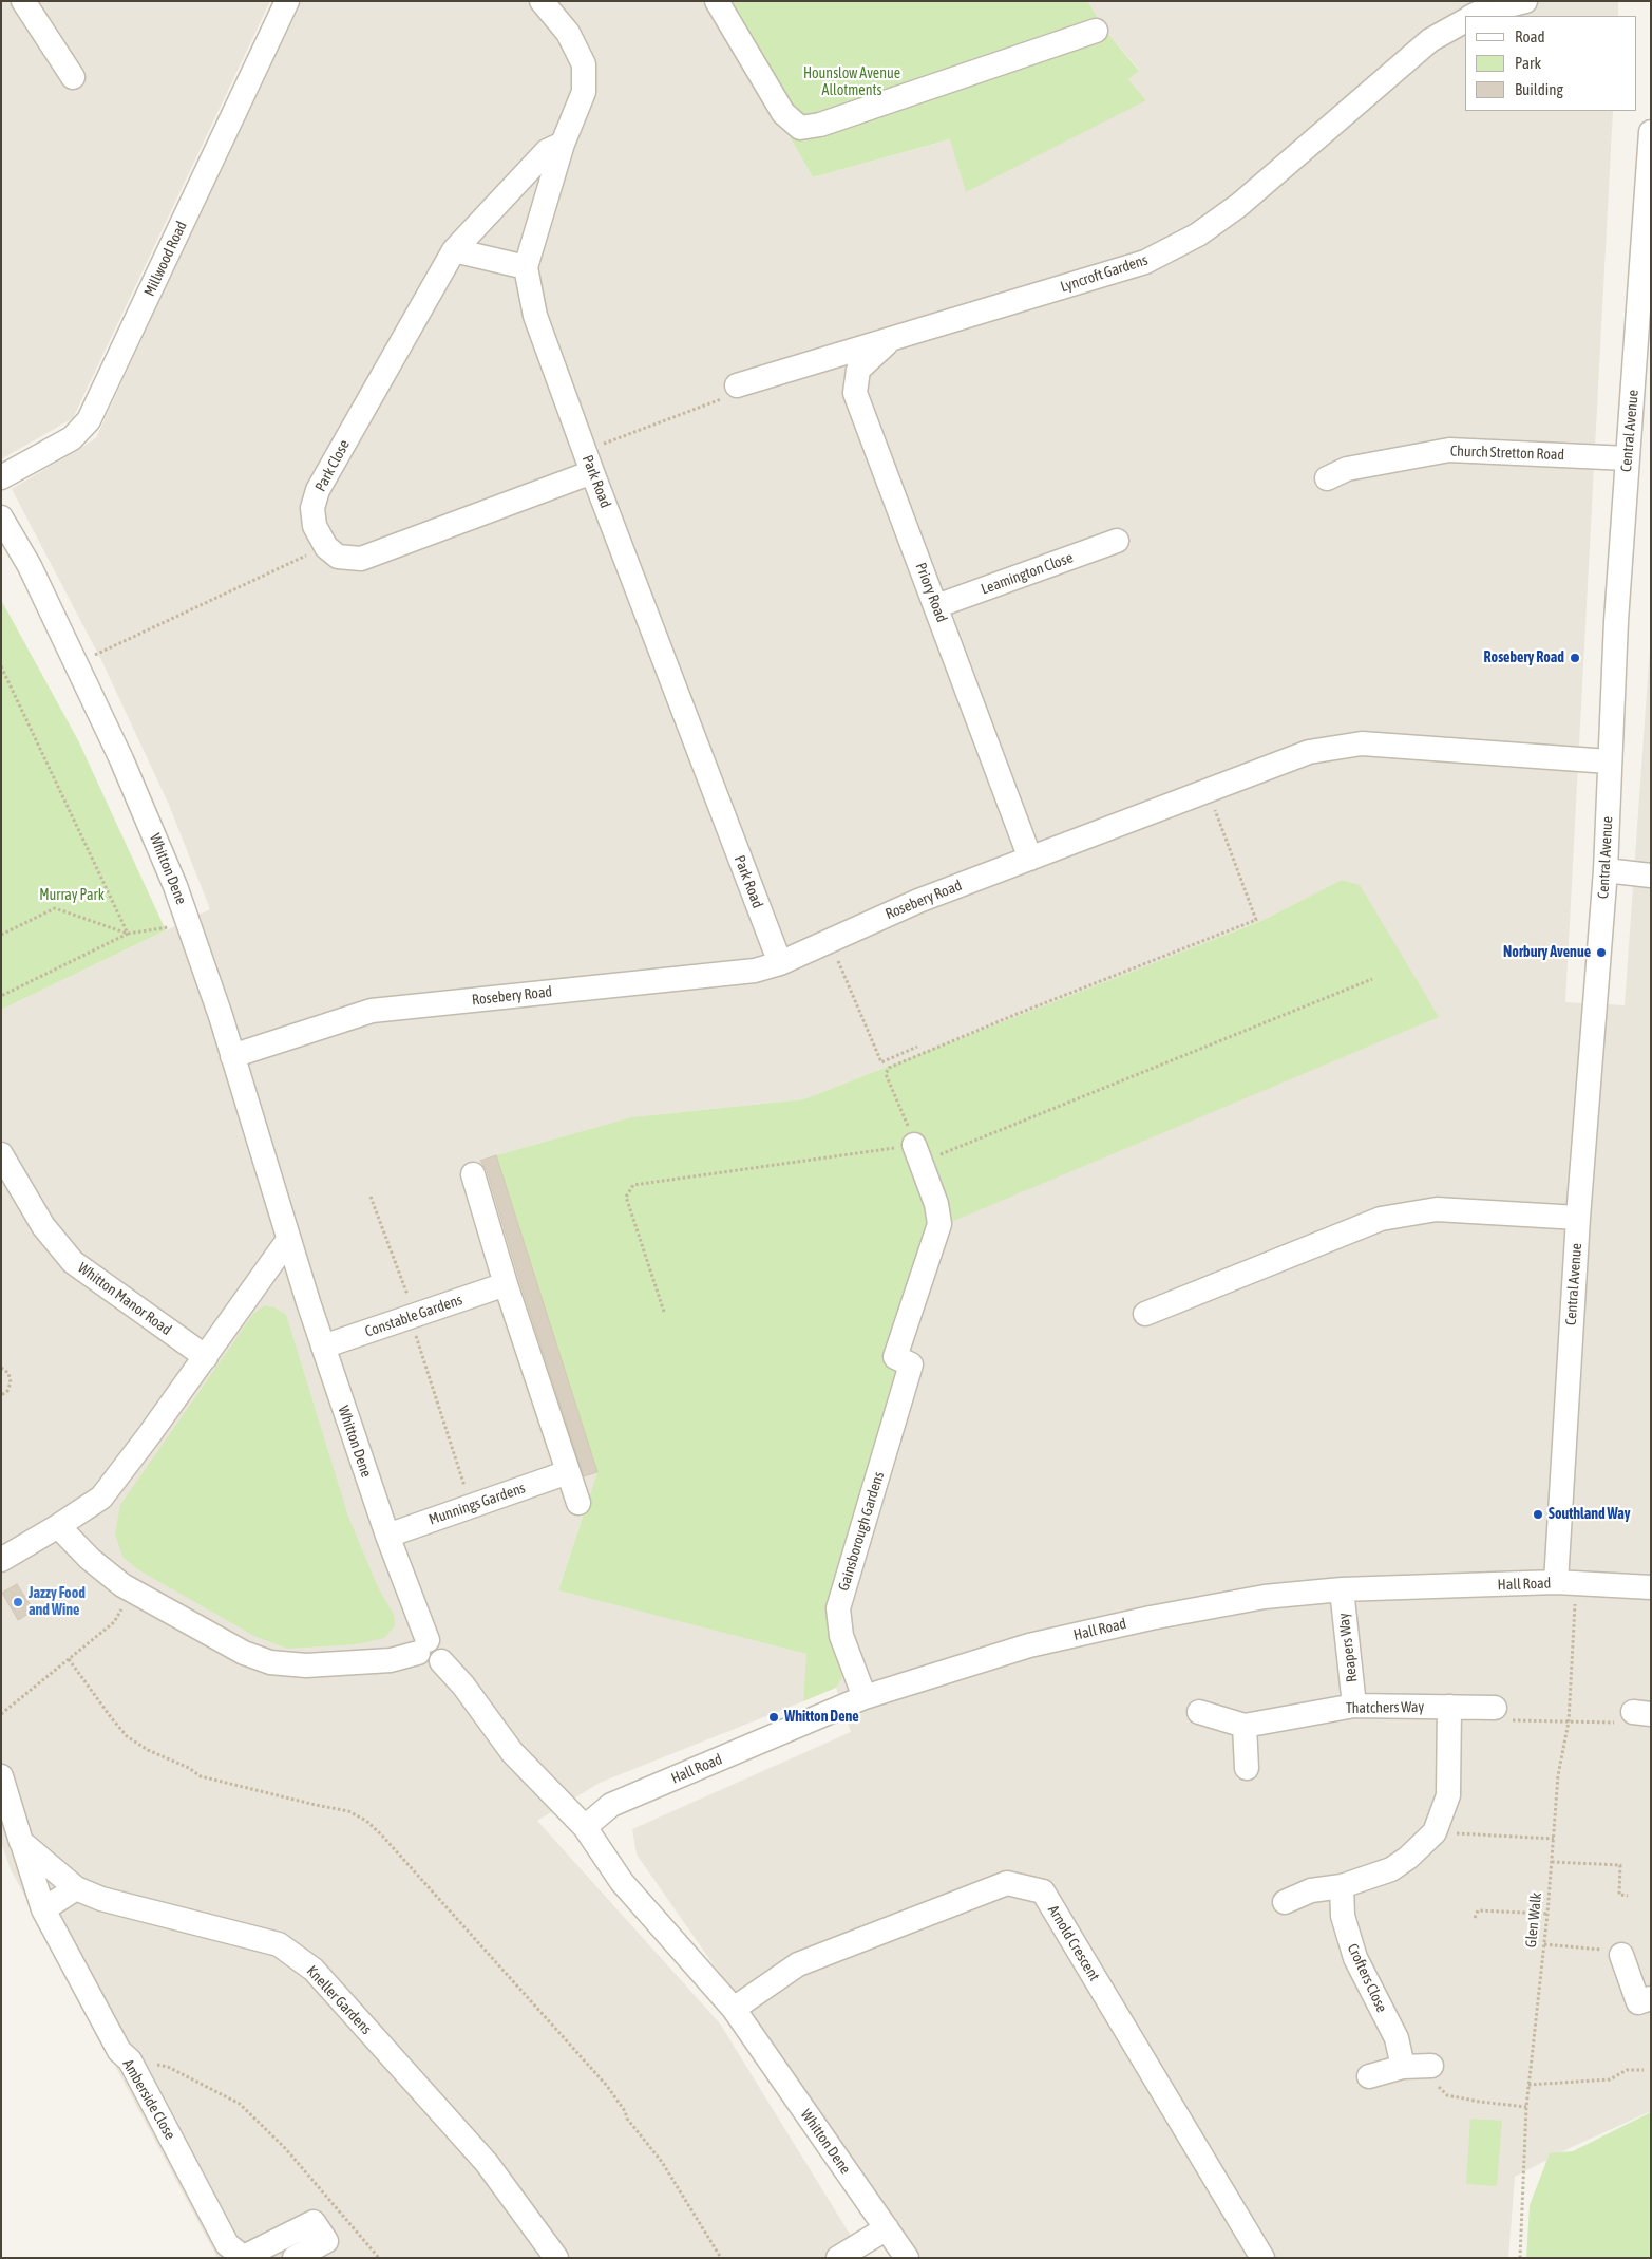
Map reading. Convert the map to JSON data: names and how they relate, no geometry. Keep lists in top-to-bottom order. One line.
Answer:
{"streets":{"street":["Millwood Road","Lyncroft Gardens","Central Avenue","Church Stretton Road","Park Close","Park Road","Leamington Close","Priory Road","Whitton Dene","Rosebery Road","Whitton Manor Road","Constable Gardens","Munnings Gardens","Gainsborough Gardens","Hall Road","Reapers Way","Thatchers Way","Arnold Crescent","Crofters Close","Kneller Gardens","Amberside Close"],"path":["Glen Walk"]},"crossings":[["Lyncroft Gardens","Priory Road"],["Central Avenue","Church Stretton Road"],["Central Avenue","Rosebery Road"],["Central Avenue","Hall Road"],["Central Avenue","Glen Walk"],["Park Close","Park Road"],["Park Road","Rosebery Road"],["Leamington Close","Priory Road"],["Priory Road","Rosebery Road"],["Whitton Dene","Rosebery Road"],["Whitton Dene","Constable Gardens"],["Whitton Dene","Munnings Gardens"],["Whitton Dene","Hall Road"],["Whitton Dene","Arnold Crescent"],["Gainsborough Gardens","Hall Road"],["Hall Road","Reapers Way"],["Hall Road","Glen Walk"],["Reapers Way","Thatchers Way"],["Kneller Gardens","Amberside Close"]],"parks":["Hounslow Avenue Allotments","Murray Park"],"places":["Rosebery Road","Norbury Avenue","Southland Way","Jazzy Food and Wine","Whitton Dene"],"legend":["Road","Park","Building"]}
